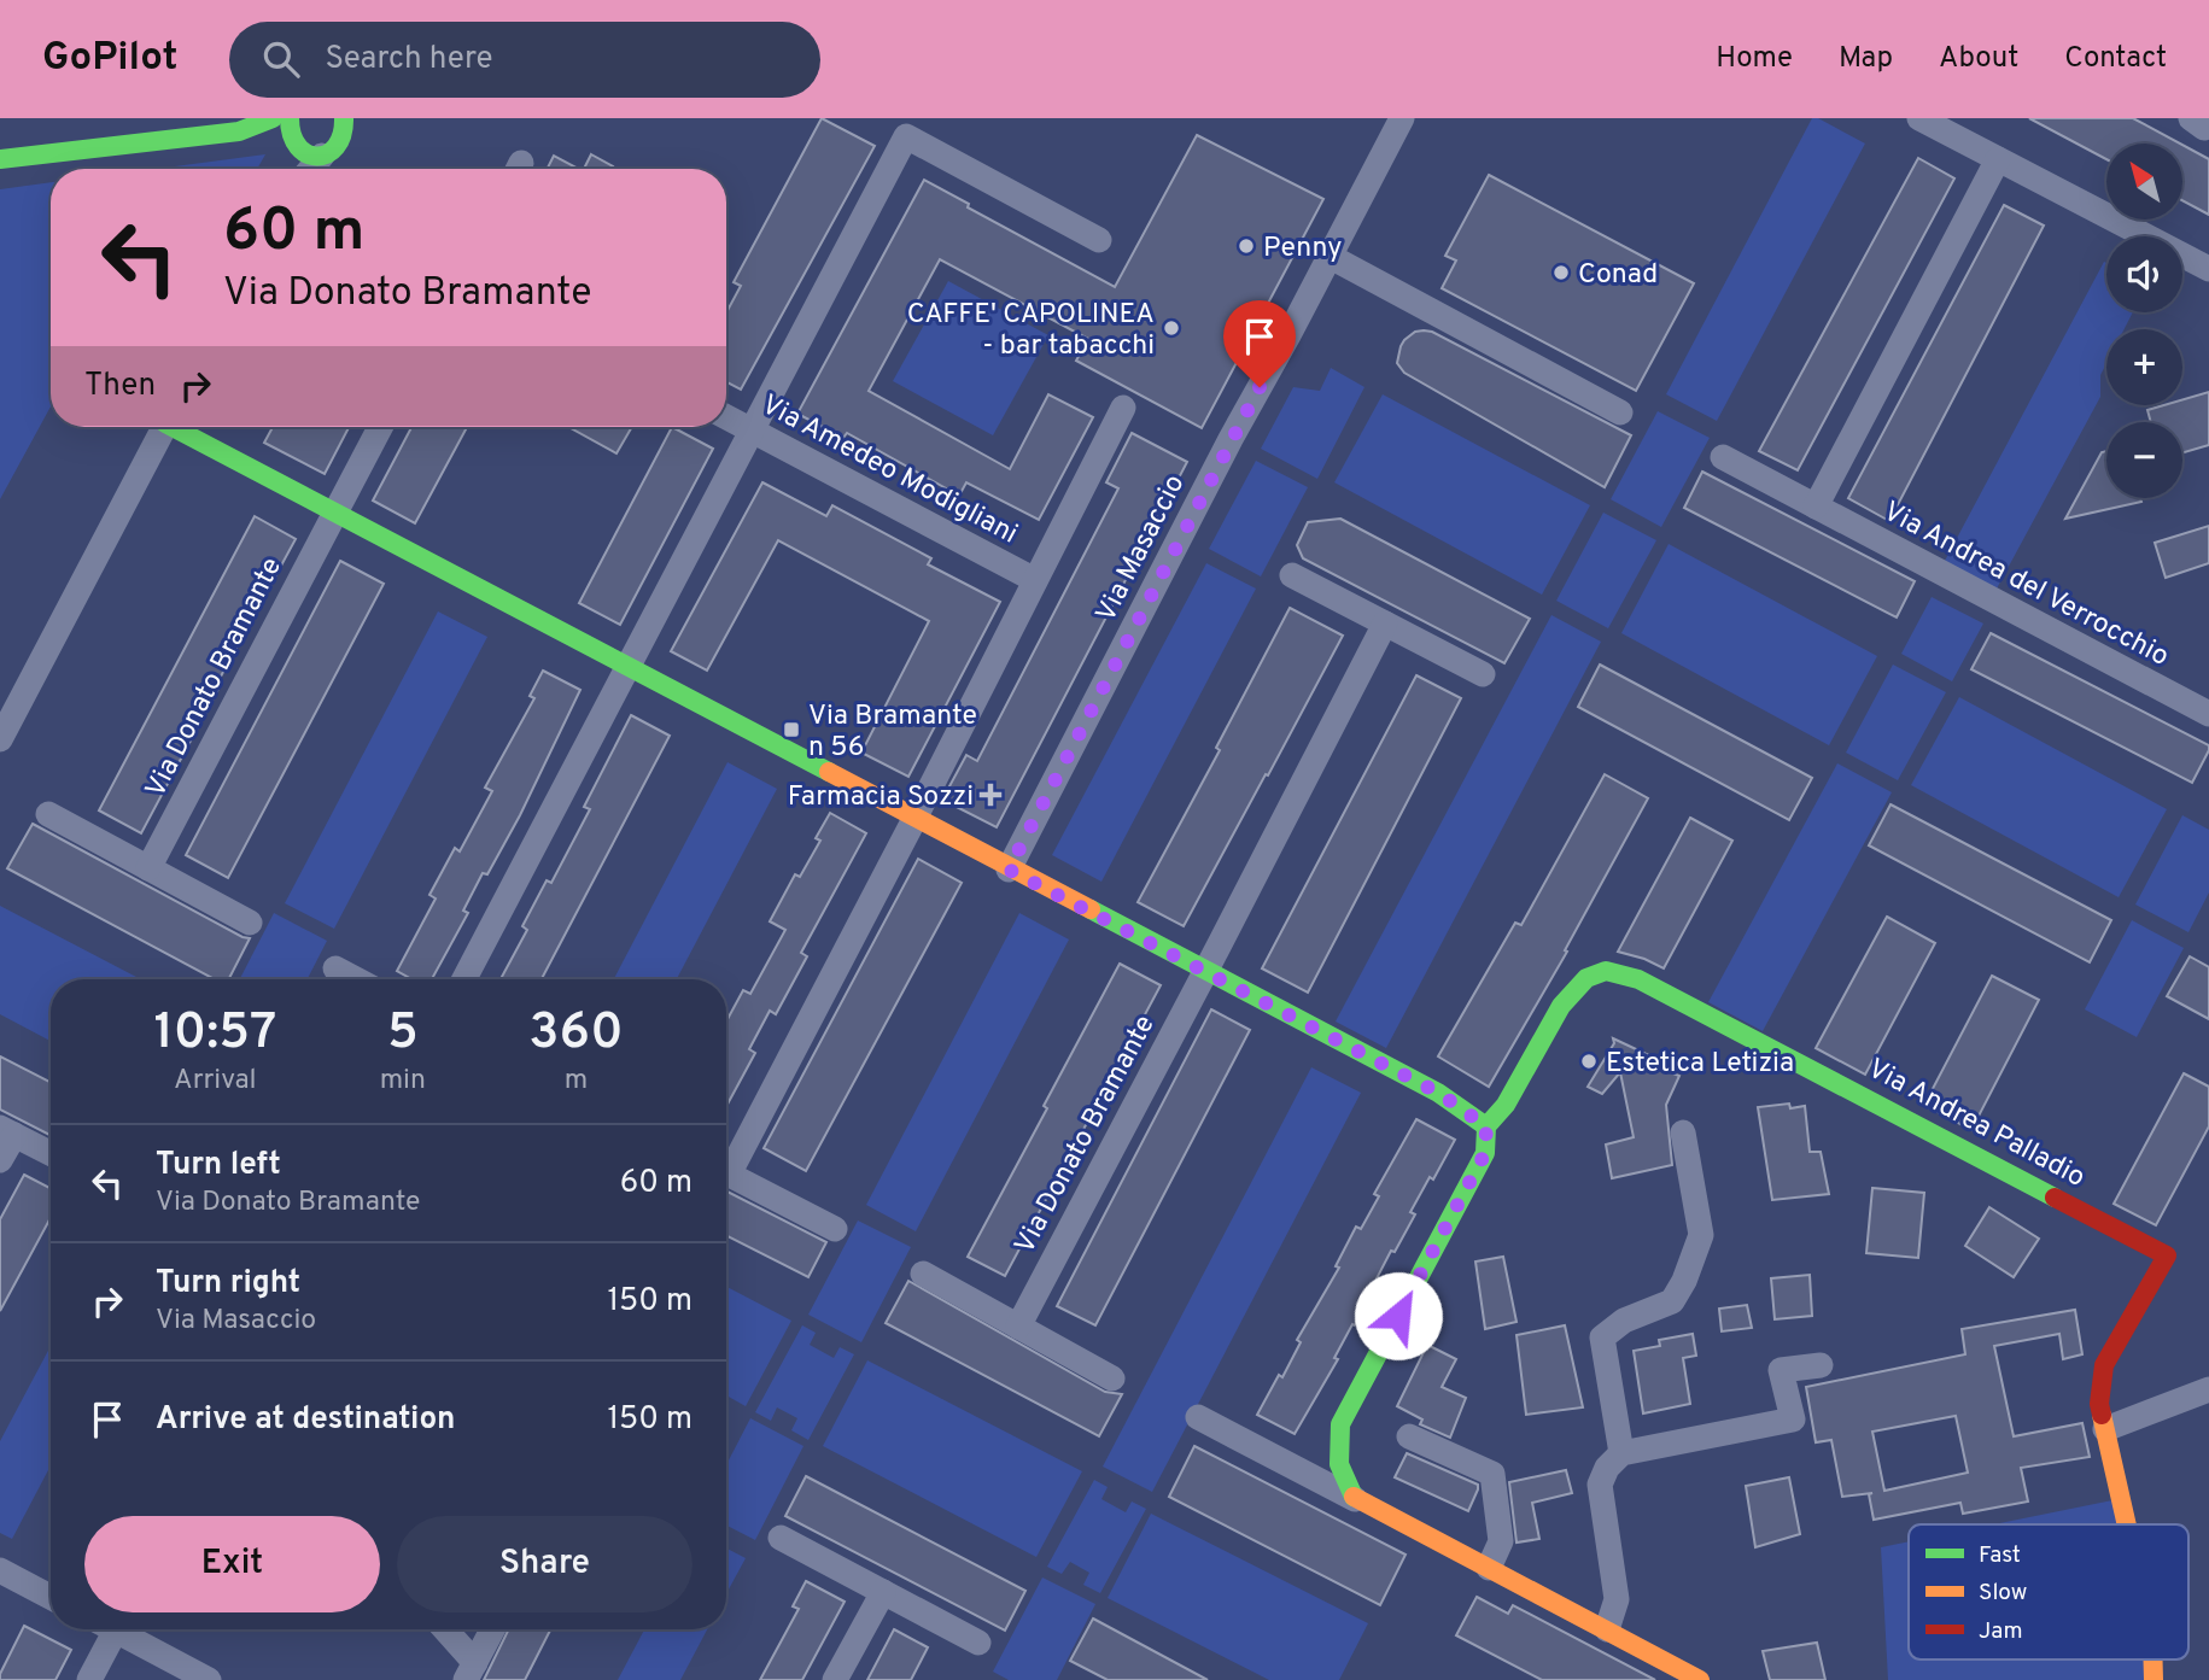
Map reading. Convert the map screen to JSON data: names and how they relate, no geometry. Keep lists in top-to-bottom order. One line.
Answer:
{"streets":{"street":["Via Amedeo Modigliani","Via Masaccio","Via Andrea del Verrocchio","Via Donato Bramante","Via Andrea Palladio"]},"places":{"other":["Penny","Conad","CAFFE' CAPOLINEA - bar tabacchi","Estetica Letizia"],"transit":["Via Bramante n 56"],"health":["Farmacia Sozzi"]},"legend":["Fast","Slow","Jam"],"north":"top left","page":{"header":"GoPilot","search":"Search here","nav":["Home","Map","About","Contact"],"map_buttons":["+","−"],"turn":["60 m","Via Donato Bramante"],"then":"Then","eta":["10:57","Arrival","5","min","360","m"],"list":[{"name":"Turn left","note":"Via Donato Bramante","value":"60 m"},{"name":"Turn right","note":"Via Masaccio","value":"150 m"},{"name":"Arrive at destination","value":"150 m"}],"buttons":["Exit","Share"]}}
